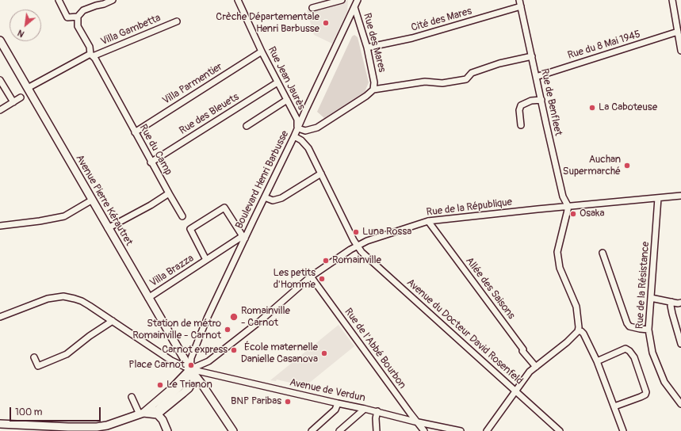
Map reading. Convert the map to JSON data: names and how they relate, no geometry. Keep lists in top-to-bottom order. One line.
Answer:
{"streets":{"main road":["Avenue Pierre Kérautret"],"street":["Cité des Mares","Villa Gambetta","Rue des Mares","Rue du 8 Mai 1945","Rue Jean Jaurès","Villa Parmentier","Rue de Benfleet","Rue des Bleuets","Rue du Camp","Boulevard Henri Barbusse","Rue de la République","Villa Brazza","Rue de la Résistance","Allée des Saisons","Avenue du Docteur David Rosenfeld","Rue de l'Abbé Bourbon","Avenue de Verdun"]},"crossings":[["Cité des Mares","Rue des Mares"],["Cité des Mares","Rue de Benfleet"],["Villa Gambetta","Rue du Camp"],["Villa Gambetta","Avenue Pierre Kérautret"],["Rue des Mares","Boulevard Henri Barbusse"],["Rue du 8 Mai 1945","Rue de Benfleet"],["Rue Jean Jaurès","Villa Parmentier"],["Rue Jean Jaurès","Rue des Bleuets"],["Rue Jean Jaurès","Boulevard Henri Barbusse"],["Villa Parmentier","Rue du Camp"],["Rue de Benfleet","Rue de la République"],["Rue des Bleuets","Rue du Camp"],["Boulevard Henri Barbusse","Avenue Pierre Kérautret"],["Boulevard Henri Barbusse","Rue de la République"],["Boulevard Henri Barbusse","Villa Brazza"],["Boulevard Henri Barbusse","Avenue de Verdun"],["Avenue Pierre Kérautret","Rue de la République"],["Avenue Pierre Kérautret","Villa Brazza"],["Avenue Pierre Kérautret","Avenue de Verdun"],["Rue de la République","Rue de la Résistance"],["Rue de la République","Allée des Saisons"],["Rue de la République","Avenue du Docteur David Rosenfeld"],["Rue de la République","Rue de l'Abbé Bourbon"],["Rue de la République","Avenue de Verdun"],["Rue de l'Abbé Bourbon","Avenue de Verdun"]],"places":["Crèche Départementale Henri Barbusse","La Caboteuse","Auchan Supermarché","Osaka","Luna Rossa","Romainville","Les petits d'Homme","Romainville - Carnot","Station de métro Romainville - Carnot","Carnot express","École maternelle Danielle Casanova","Place Carnot","Le Trianon","BNP Paribas"],"scale_bar":"100 m","north":"bottom left"}
